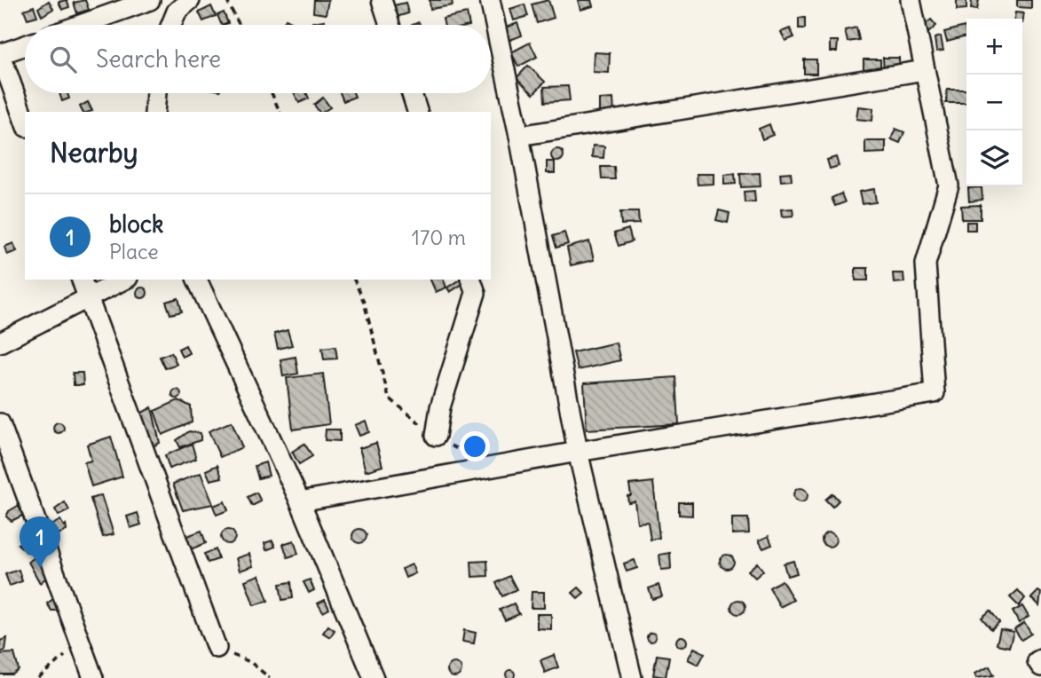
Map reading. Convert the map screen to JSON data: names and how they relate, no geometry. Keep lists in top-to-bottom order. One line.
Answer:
{"page":{"map_buttons":["+","−"],"search":"Search here","heading":"Nearby","list":[{"mark":"1","name":"block","note":"Place","value":"170 m"}],"pins":"1"}}
